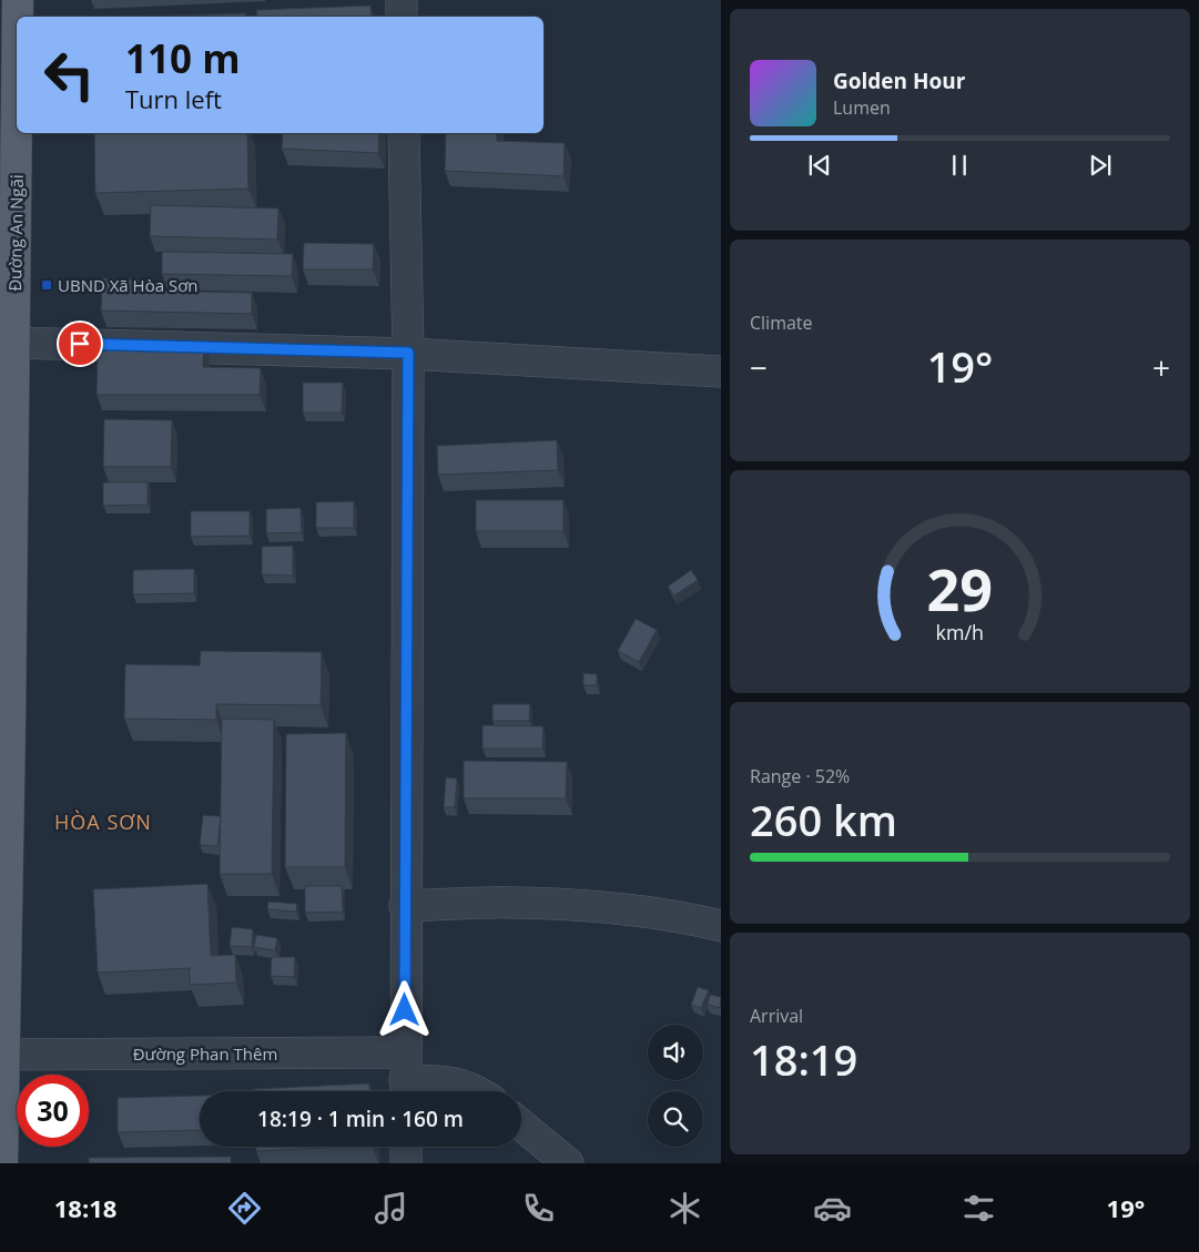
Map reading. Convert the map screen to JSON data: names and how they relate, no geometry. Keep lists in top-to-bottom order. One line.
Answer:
{"streets":{"main road":["Đường An Ngãi"],"street":["Đường Phan Thêm"]},"crossings":[["Đường An Ngãi","Đường Phan Thêm"]],"districts":["HÒA SƠN"],"places":{"transit":["UBND Xã Hòa Sơn"]},"page":{"turn":["110 m","Turn left"],"song":["Golden Hour","Lumen"],"tile":["Climate",["Range · 52%","260 km"],["Arrival","18:19"]],"heat":["−","19°","+"],"limit":"30","trip":"18:19 · 1 min · 160 m","tabs":["18:18","19°"],"gauge":["29","km/h"]}}
